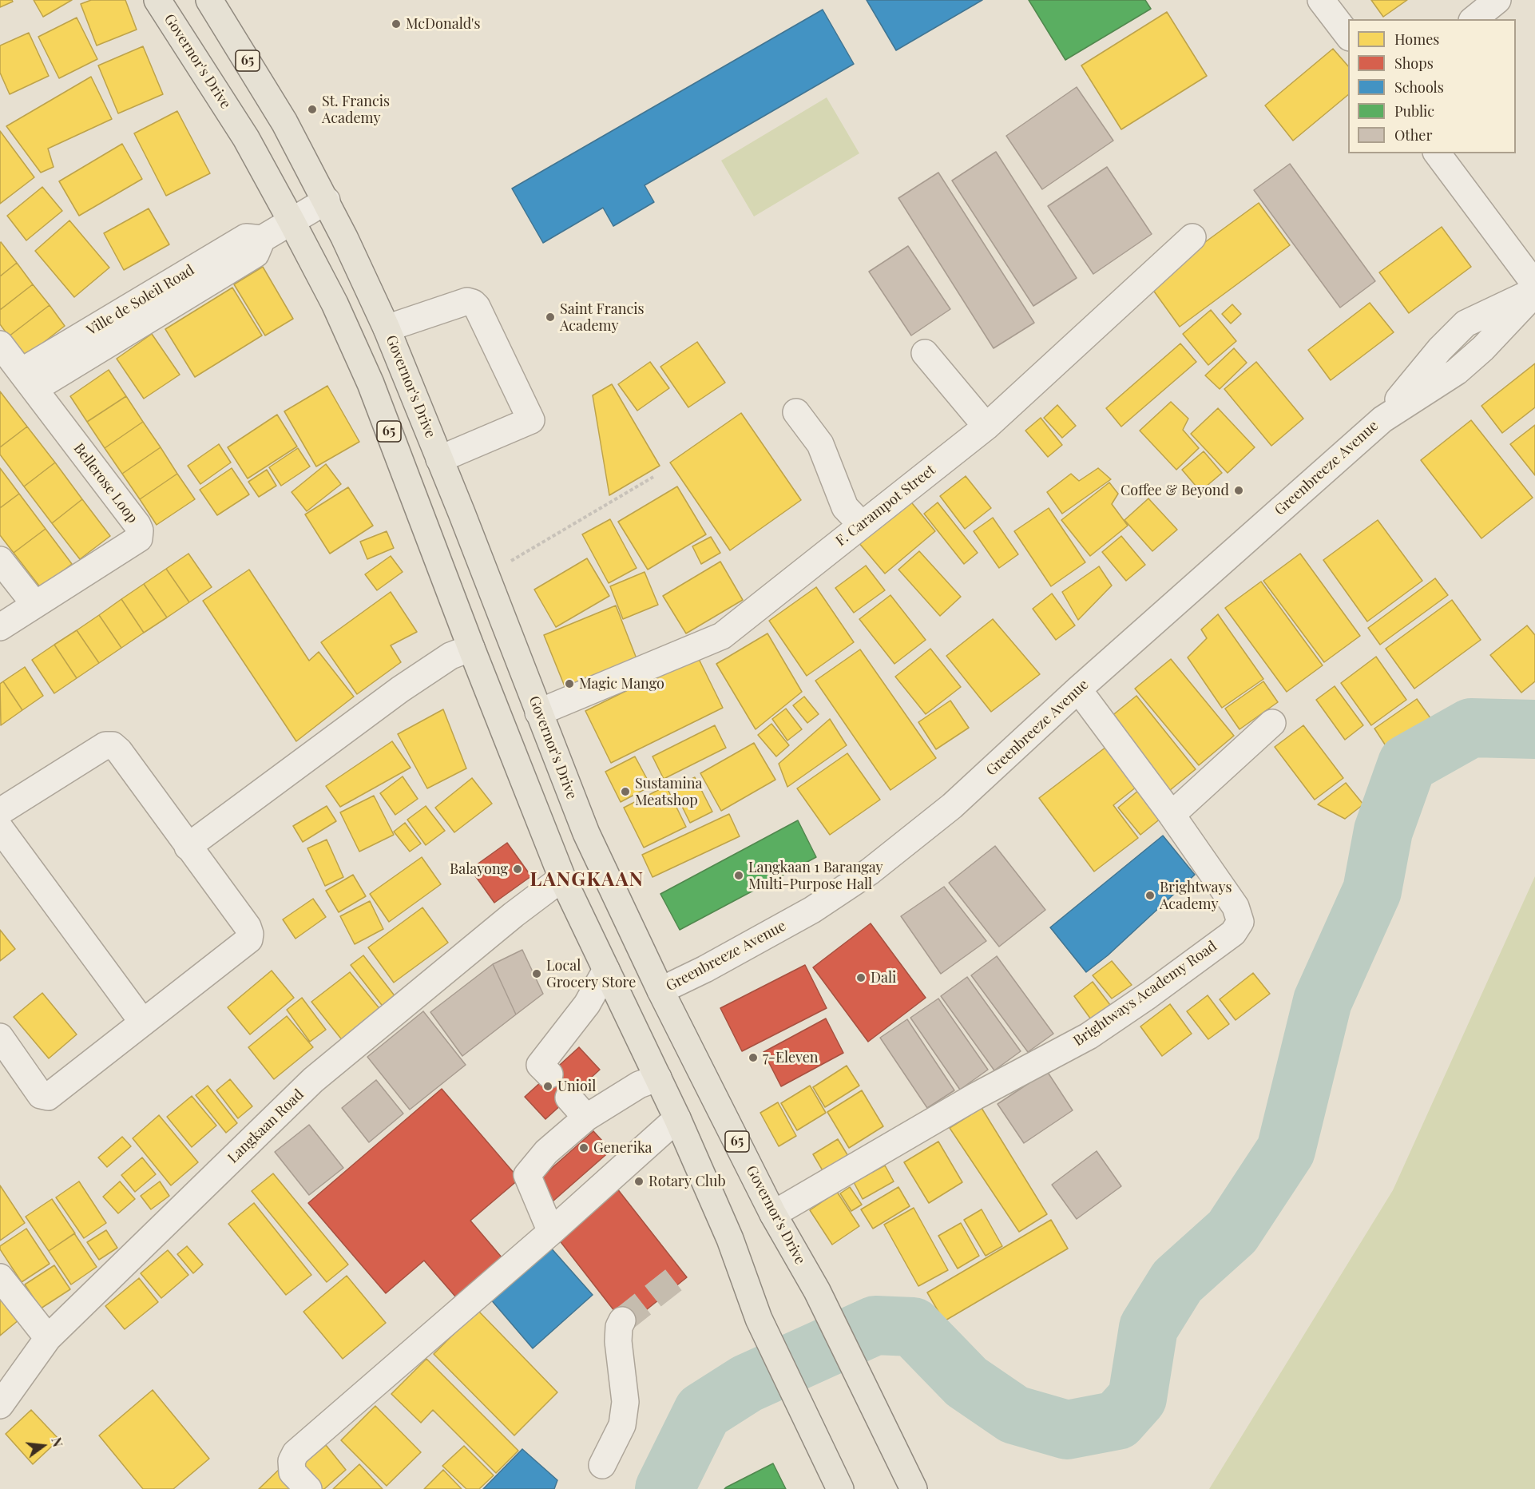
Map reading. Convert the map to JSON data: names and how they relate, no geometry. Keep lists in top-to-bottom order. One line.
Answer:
{"streets":{"main road":["65","Governor's Drive"],"street":["Ville de Soleil Road","Greenbreeze Avenue","Bellerose Loop","F. Carampot Street","Brightways Academy Road","Langkaan Road"]},"crossings":[["Governor's Drive","Ville de Soleil Road"],["Governor's Drive","Greenbreeze Avenue"],["Governor's Drive","F. Carampot Street"],["Governor's Drive","Brightways Academy Road"],["Governor's Drive","Langkaan Road"],["Ville de Soleil Road","Bellerose Loop"],["Greenbreeze Avenue","Brightways Academy Road"]],"districts":["LANGKAAN"],"places":["McDonald's","St. Francis Academy","Saint Francis Academy","Coffee & Beyond","Magic Mango","Sustamina Meatshop","Balayong","Langkaan 1 Barangay Multi-Purpose Hall","Brightways Academy","Local Grocery Store","Dali","7-Eleven","Unioil","Generika","Rotary Club"],"legend":["Homes","Shops","Schools","Public","Other"],"north":"right"}
